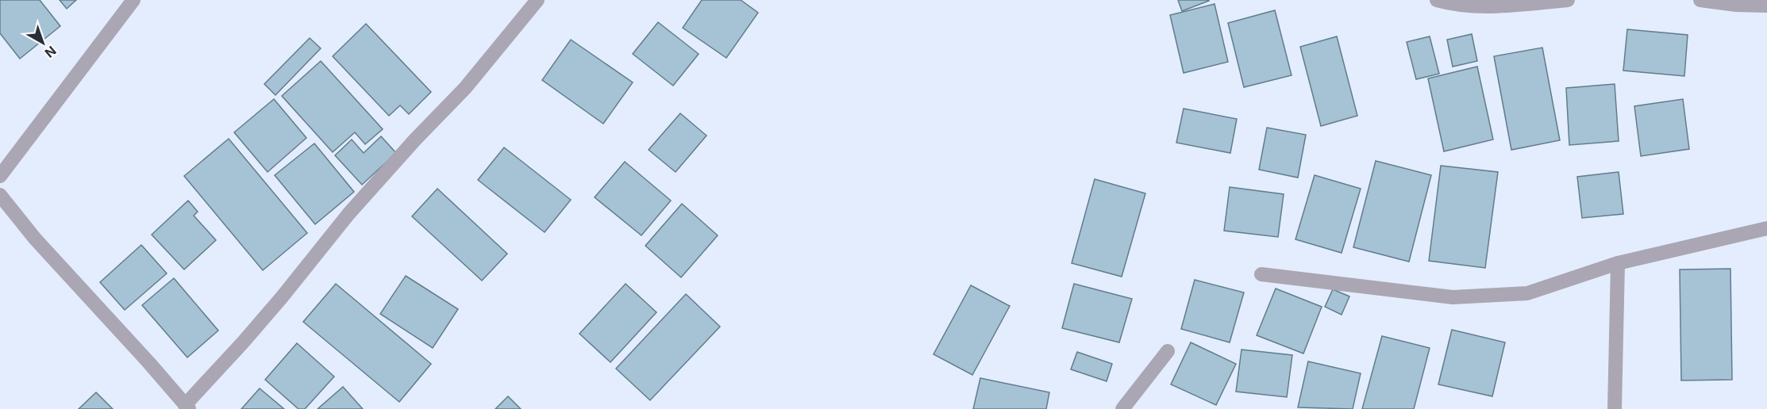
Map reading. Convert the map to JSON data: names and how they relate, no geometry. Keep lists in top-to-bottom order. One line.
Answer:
{"north":"bottom right"}
